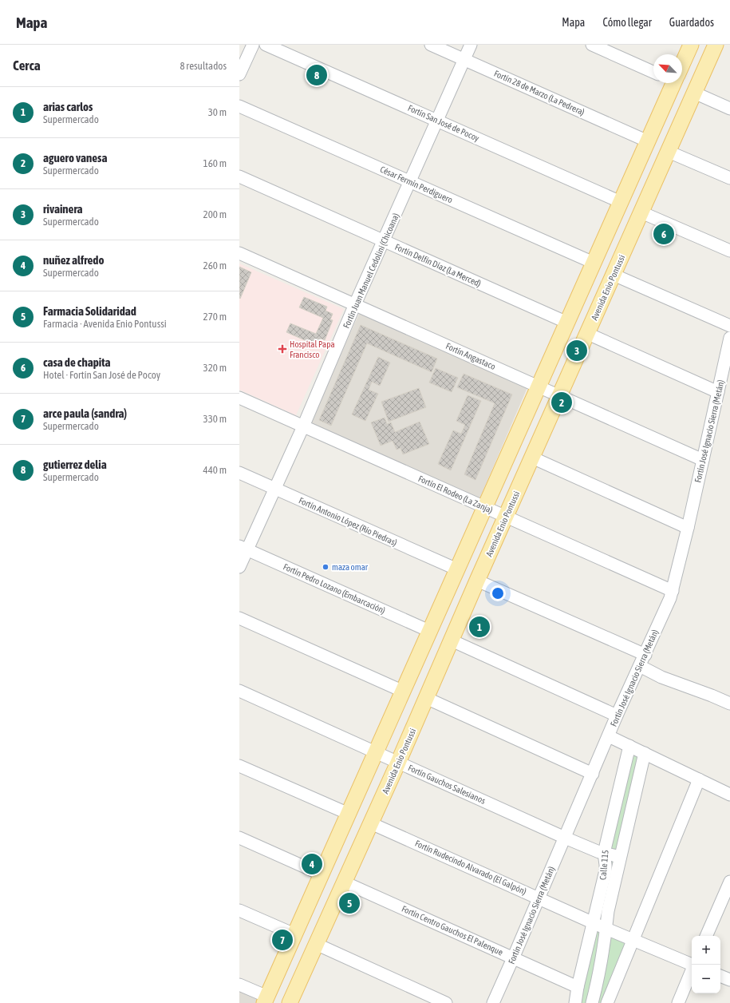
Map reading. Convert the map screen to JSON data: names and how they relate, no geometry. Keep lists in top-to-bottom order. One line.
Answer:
{"streets":{"main road":["Avenida Enio Pontussi"],"street":["Fortín 28 de Marzo (La Pedrera)","Fortín San José de Pocoy","César Fermín Perdiguero","Fortín Delfín Díaz (La Merced)","Fortín Juan Manuel Cedolini (Chicoana)","Fortín Angastaco","Fortín José Ignacio Sierra (Metán)","Fortín El Rodeo (La Zanja)","Fortín Antonio López (Río Piedras)","Fortín Pedro Lozano (Embarcación)","Fortín Gauchos Salesianos","Calle 115","Fortín Rudecindo Alvarado (El Galpón)","Fortín Centro Gauchos El Palenque"]},"crossings":[["Fortín 28 de Marzo (La Pedrera)","Fortín Juan Manuel Cedolini (Chicoana)"],["Fortín San José de Pocoy","Fortín Juan Manuel Cedolini (Chicoana)"],["César Fermín Perdiguero","Fortín Juan Manuel Cedolini (Chicoana)"],["Fortín Delfín Díaz (La Merced)","Fortín Juan Manuel Cedolini (Chicoana)"],["Fortín Juan Manuel Cedolini (Chicoana)","Fortín Angastaco"],["Fortín Juan Manuel Cedolini (Chicoana)","Fortín El Rodeo (La Zanja)"],["Fortín Juan Manuel Cedolini (Chicoana)","Fortín Antonio López (Río Piedras)"],["Fortín Juan Manuel Cedolini (Chicoana)","Fortín Pedro Lozano (Embarcación)"],["Avenida Enio Pontussi","Fortín Angastaco"],["Avenida Enio Pontussi","Fortín El Rodeo (La Zanja)"],["Avenida Enio Pontussi","Fortín Gauchos Salesianos"],["Avenida Enio Pontussi","Fortín Rudecindo Alvarado (El Galpón)"],["Avenida Enio Pontussi","Fortín Centro Gauchos El Palenque"],["Fortín Angastaco","Fortín José Ignacio Sierra (Metán)"],["Fortín José Ignacio Sierra (Metán)","Fortín El Rodeo (La Zanja)"],["Fortín José Ignacio Sierra (Metán)","Fortín Gauchos Salesianos"],["Fortín José Ignacio Sierra (Metán)","Fortín Rudecindo Alvarado (El Galpón)"],["Fortín José Ignacio Sierra (Metán)","Fortín Centro Gauchos El Palenque"],["Fortín Gauchos Salesianos","Calle 115"],["Calle 115","Fortín Rudecindo Alvarado (El Galpón)"],["Calle 115","Fortín Centro Gauchos El Palenque"]],"places":{"health":["Hospital Papa Francisco"],"other":["maza omar"]},"north":"top left","page":{"header":"Mapa","nav":["Mapa","Cómo llegar","Guardados"],"heading":["Cerca","8 resultados"],"pins":["8","6","3","2","1","4","5","7"],"list":[{"mark":"1","name":"arias carlos","note":"Supermercado","value":"30 m"},{"mark":"2","name":"aguero vanesa","note":"Supermercado","value":"160 m"},{"mark":"3","name":"rivainera","note":"Supermercado","value":"200 m"},{"mark":"4","name":"nuñez alfredo","note":"Supermercado","value":"260 m"},{"mark":"5","name":"Farmacia Solidaridad","note":"Farmacia · Avenida Enio Pontussi","value":"270 m"},{"mark":"6","name":"casa de chapita","note":"Hotel · Fortín San José de Pocoy","value":"320 m"},{"mark":"7","name":"arce paula (sandra)","note":"Supermercado","value":"330 m"},{"mark":"8","name":"gutierrez delia","note":"Supermercado","value":"440 m"}],"map_buttons":["+","−"]}}
